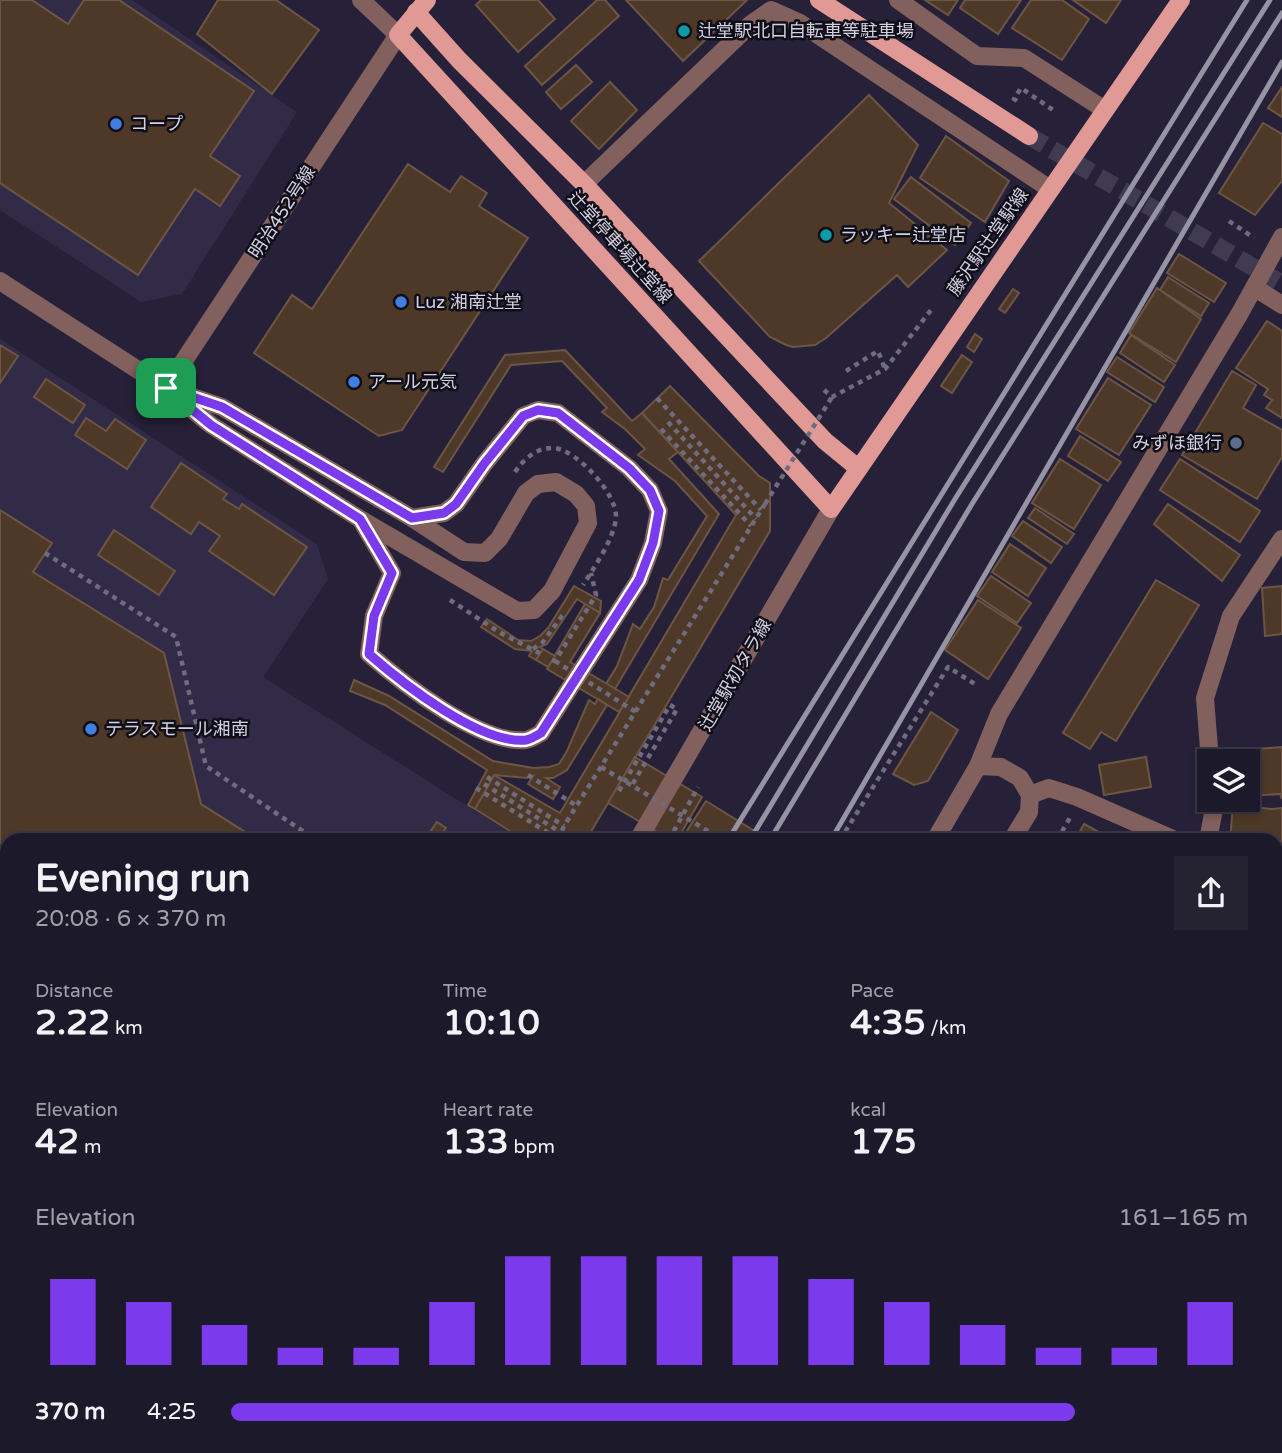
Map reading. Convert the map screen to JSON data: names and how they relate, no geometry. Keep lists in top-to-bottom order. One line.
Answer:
{"streets":{"main road":["藤沢駅辻堂駅線","辻堂停車場辻堂線"],"street":["明治452号線","辻堂駅初タラ線"]},"crossings":[["明治452号線","辻堂停車場辻堂線"],["藤沢駅辻堂駅線","辻堂停車場辻堂線"],["藤沢駅辻堂駅線","辻堂駅初タラ線"],["辻堂停車場辻堂線","辻堂駅初タラ線"]],"places":["辻堂駅北口自転車等駐車場","コープ","ラッキー辻堂店","Luz 湘南辻堂","アール元気","みずほ銀行","テラスモール湘南"],"page":{"heading":["Evening run","20:08 · 6 × 370 m"],"stats":[["Distance","2.22 km"],["Time","10:10"],["Pace","4:35 /km"],["Elevation","42 m"],["Heart rate","133 bpm"],["kcal","175"]],"chart":["Elevation","161–165 m"],"list":[{"name":"370 m","note":"4:25"}]}}
